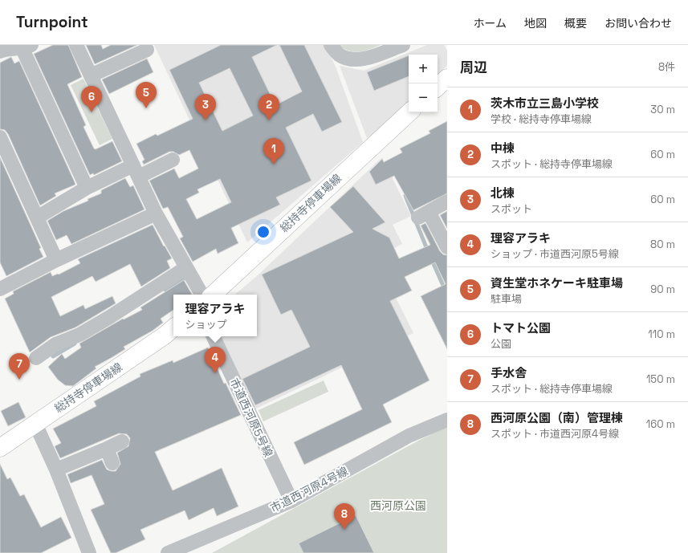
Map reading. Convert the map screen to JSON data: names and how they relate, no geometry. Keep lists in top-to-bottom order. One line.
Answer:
{"streets":{"main road":["総持寺停車場線"],"street":["市道西河原5号線","市道西河原4号線"]},"crossings":[["市道西河原5号線","市道西河原4号線"]],"parks":["西河原公園"],"page":{"header":"Turnpoint","nav":["ホーム","地図","概要","お問い合わせ"],"heading":["周辺","8件"],"map_buttons":["+","−"],"pins":["5","6","2","3","1","4","7","8"],"list":[{"mark":"1","name":"茨木市立三島小学校","note":"学校 · 総持寺停車場線","value":"30 m"},{"mark":"2","name":"中棟","note":"スポット · 総持寺停車場線","value":"60 m"},{"mark":"3","name":"北棟","note":"スポット","value":"60 m"},{"mark":"4","name":"理容アラキ","note":"ショップ · 市道西河原5号線","value":"80 m"},{"mark":"5","name":"資生堂ホネケーキ駐車場","note":"駐車場","value":"90 m"},{"mark":"6","name":"トマト公園","note":"公園","value":"110 m"},{"mark":"7","name":"手水舎","note":"スポット · 総持寺停車場線","value":"150 m"},{"mark":"8","name":"西河原公園（南）管理棟","note":"スポット · 市道西河原4号線","value":"160 m"}],"popup":["理容アラキ","ショップ"]}}
